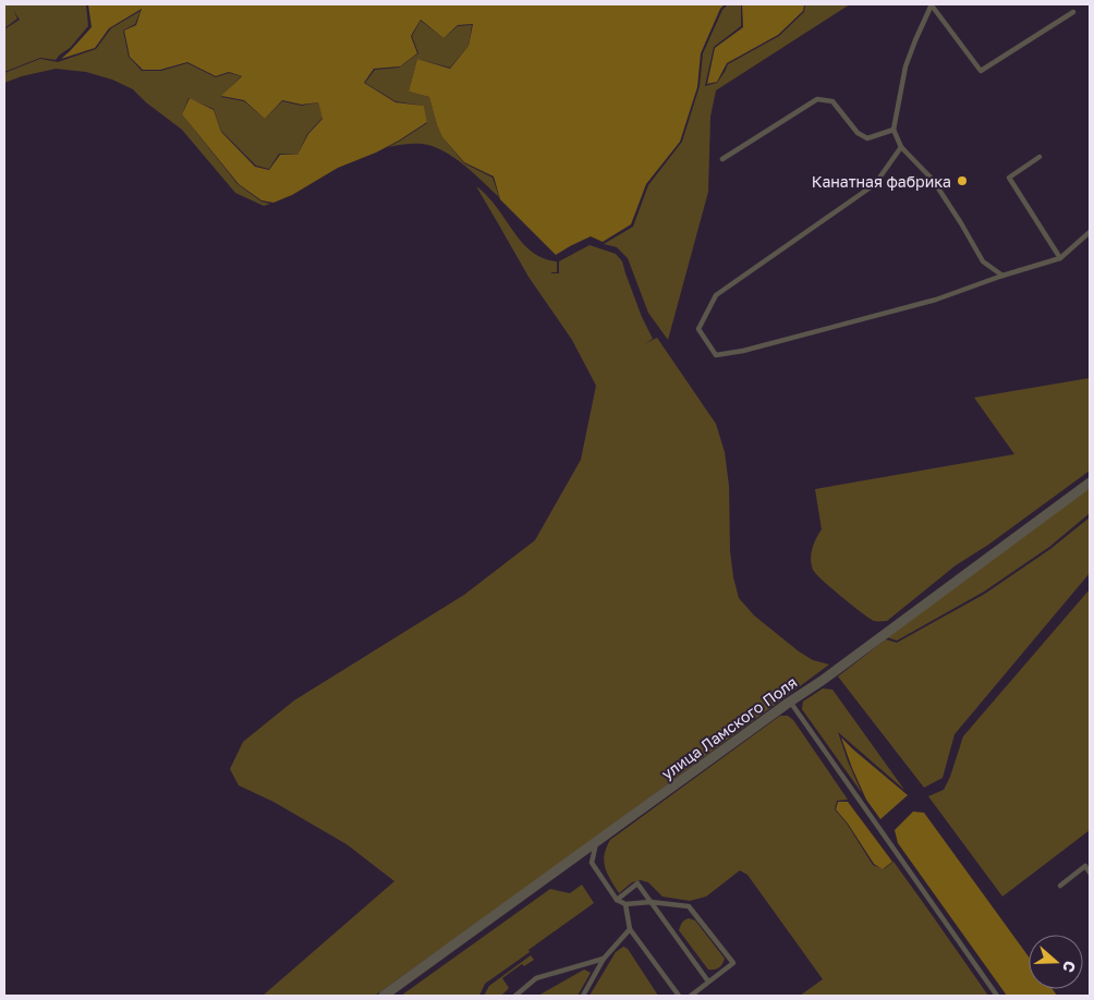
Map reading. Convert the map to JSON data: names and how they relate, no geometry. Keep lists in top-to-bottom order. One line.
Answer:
{"streets":{"street":["улица Ламского Поля"]},"places":["Канатная фабрика"],"north":"right"}
